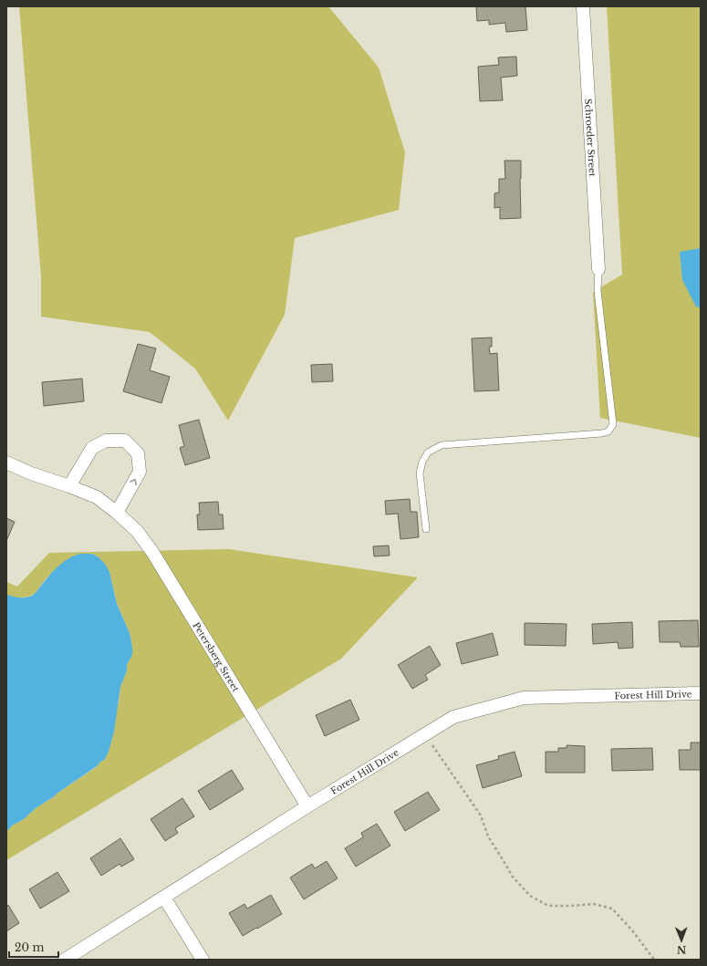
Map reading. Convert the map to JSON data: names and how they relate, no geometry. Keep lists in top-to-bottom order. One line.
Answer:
{"streets":{"street":["Schroeder Street","Petersberg Street","Forest Hill Drive"]},"crossings":[["Petersberg Street","Forest Hill Drive"]],"scale_bar":"20 m","north":"bottom"}
